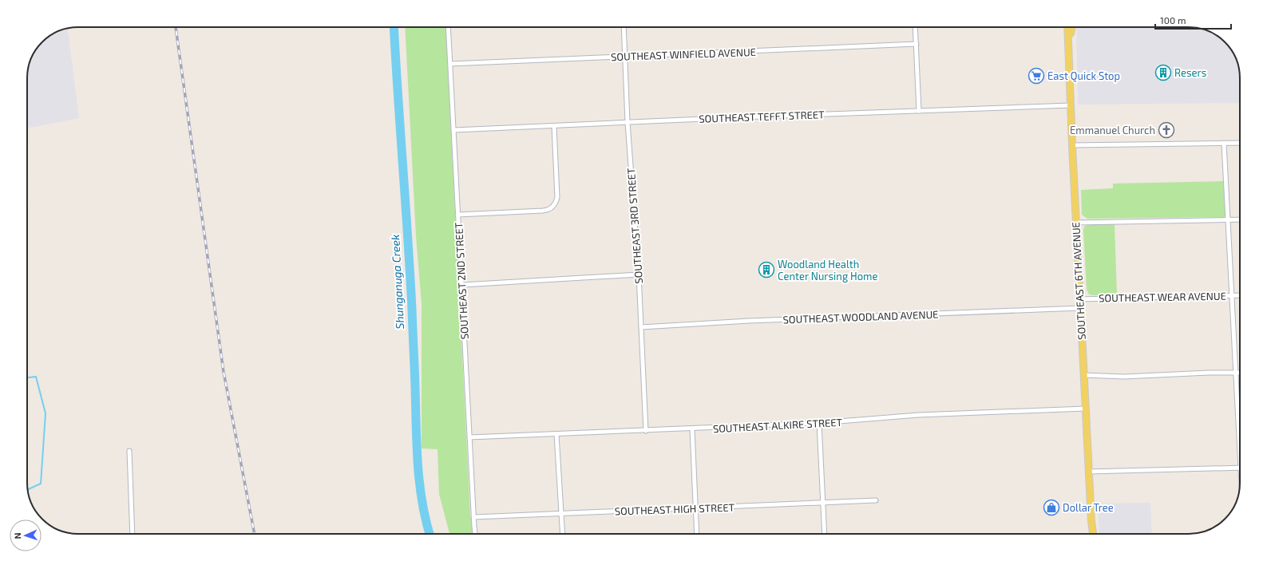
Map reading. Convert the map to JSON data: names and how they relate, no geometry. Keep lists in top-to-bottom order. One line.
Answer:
{"streets":{"main road":["SOUTHEAST 6TH AVENUE"],"street":["SOUTHEAST WINFIELD AVENUE","SOUTHEAST TEFFT STREET","SOUTHEAST 3RD STREET","SOUTHEAST 2ND STREET","SOUTHEAST WEAR AVENUE","SOUTHEAST WOODLAND AVENUE","SOUTHEAST ALKIRE STREET","SOUTHEAST HIGH STREET"]},"crossings":[["SOUTHEAST WINFIELD AVENUE","SOUTHEAST 3RD STREET"],["SOUTHEAST WINFIELD AVENUE","SOUTHEAST 2ND STREET"],["SOUTHEAST TEFFT STREET","SOUTHEAST 3RD STREET"],["SOUTHEAST TEFFT STREET","SOUTHEAST 2ND STREET"],["SOUTHEAST TEFFT STREET","SOUTHEAST 6TH AVENUE"],["SOUTHEAST 3RD STREET","SOUTHEAST WOODLAND AVENUE"],["SOUTHEAST 3RD STREET","SOUTHEAST ALKIRE STREET"],["SOUTHEAST 2ND STREET","SOUTHEAST ALKIRE STREET"],["SOUTHEAST 2ND STREET","SOUTHEAST HIGH STREET"],["SOUTHEAST 6TH AVENUE","SOUTHEAST WEAR AVENUE"],["SOUTHEAST 6TH AVENUE","SOUTHEAST WOODLAND AVENUE"],["SOUTHEAST 6TH AVENUE","SOUTHEAST ALKIRE STREET"]],"water":["Shunganuga Creek"],"places":{"building":["Resers","Woodland Health Center Nursing Home"],"supermarket":["East Quick Stop"],"church":["Emmanuel Church"],"shop":["Dollar Tree"]},"scale_bar":"100 m","north":"left"}
